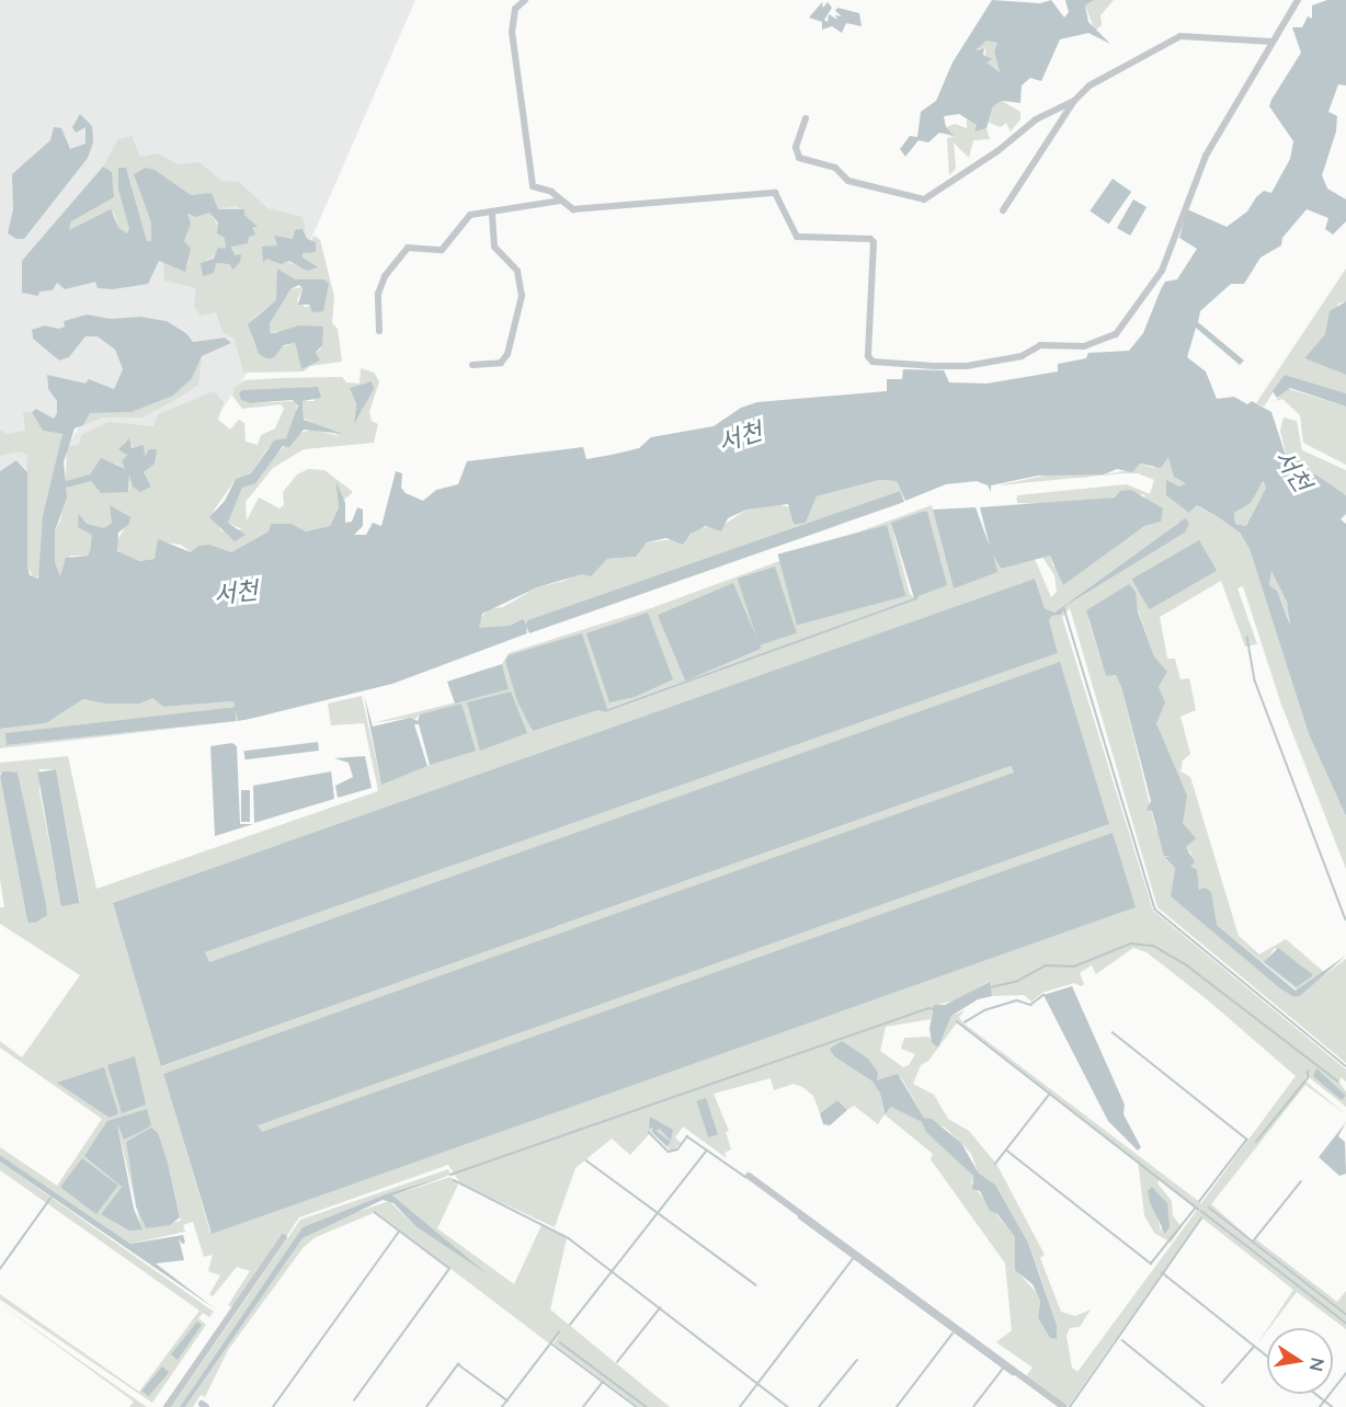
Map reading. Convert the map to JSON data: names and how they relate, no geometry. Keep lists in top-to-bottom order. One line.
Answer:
{"water":["서천"],"north":"right"}
